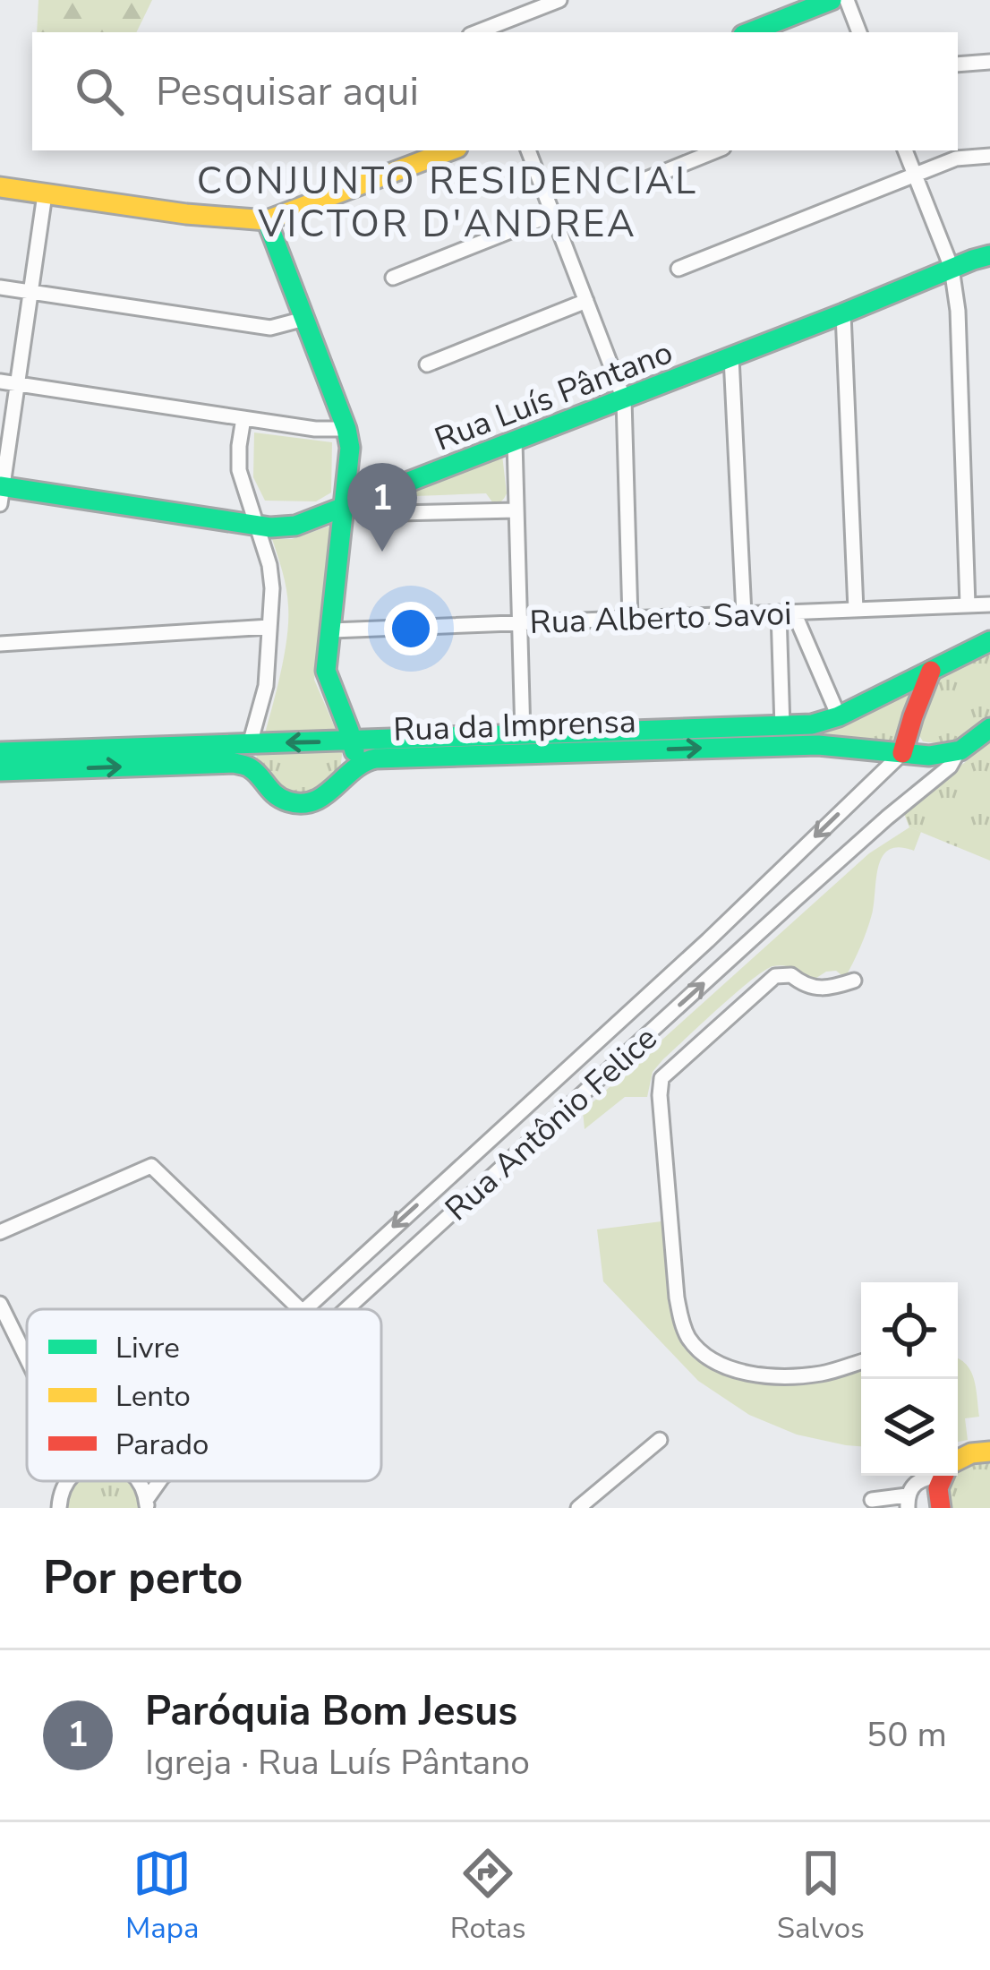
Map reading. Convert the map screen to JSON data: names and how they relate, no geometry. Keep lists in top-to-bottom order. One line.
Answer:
{"streets":{"street":["Rua Luís Pântano","Rua Alberto Savoi","Rua da Imprensa","Rua Antônio Felice"]},"crossings":[["Rua da Imprensa","Rua Antônio Felice"]],"districts":["CONJUNTO RESIDENCIAL VICTOR D'ANDREA"],"legend":["Livre","Lento","Parado"],"page":{"search":"Pesquisar aqui","pins":"1","heading":"Por perto","list":[{"mark":"1","name":"Paróquia Bom Jesus","note":"Igreja · Rua Luís Pântano","value":"50 m"}],"nav":["Mapa","Rotas","Salvos"]}}
